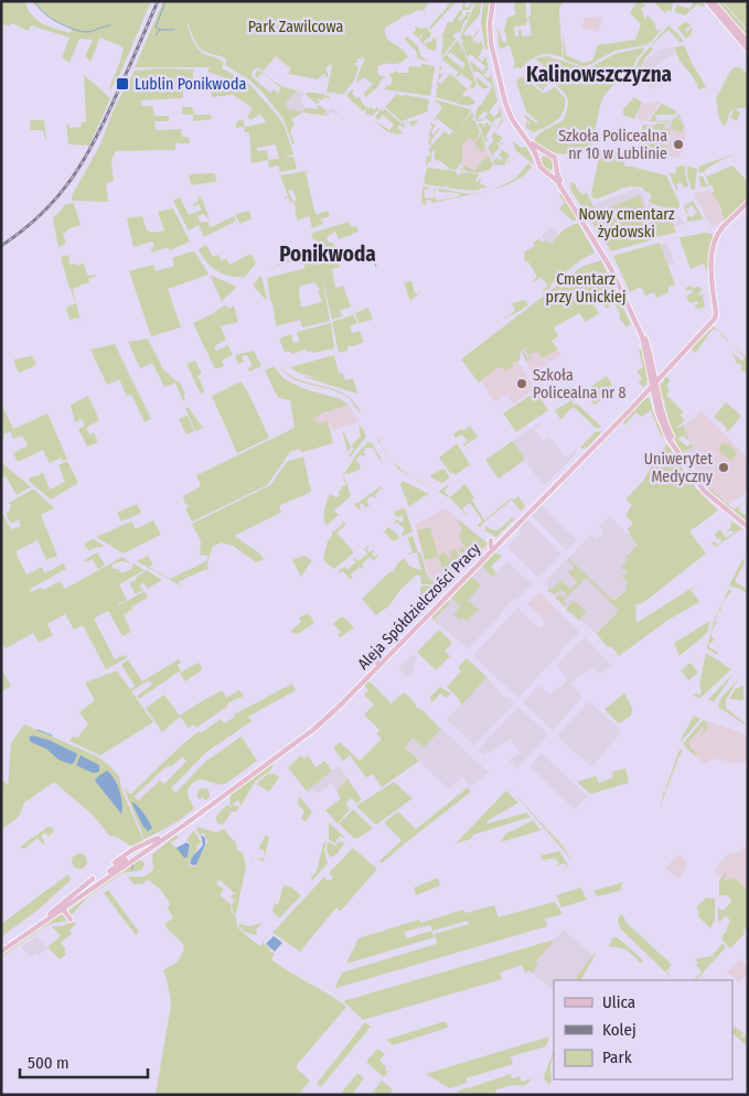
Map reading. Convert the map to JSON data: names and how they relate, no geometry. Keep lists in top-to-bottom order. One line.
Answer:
{"streets":{"main road":["Aleja Spółdzielczości Pracy"]},"districts":["Kalinowszczyzna","Ponikwoda"],"parks":["Park Zawilcowa","Nowy cmentarz żydowski","Cmentarz przy Unickiej"],"places":{"transit":["Lublin Ponikwoda"],"other":["Szkoła Policealna nr 10 w Lublinie","Szkoła Policealna nr 8","Uniwerytet Medyczny"]},"legend":["Ulica","Kolej","Park"],"scale_bar":"500 m"}
